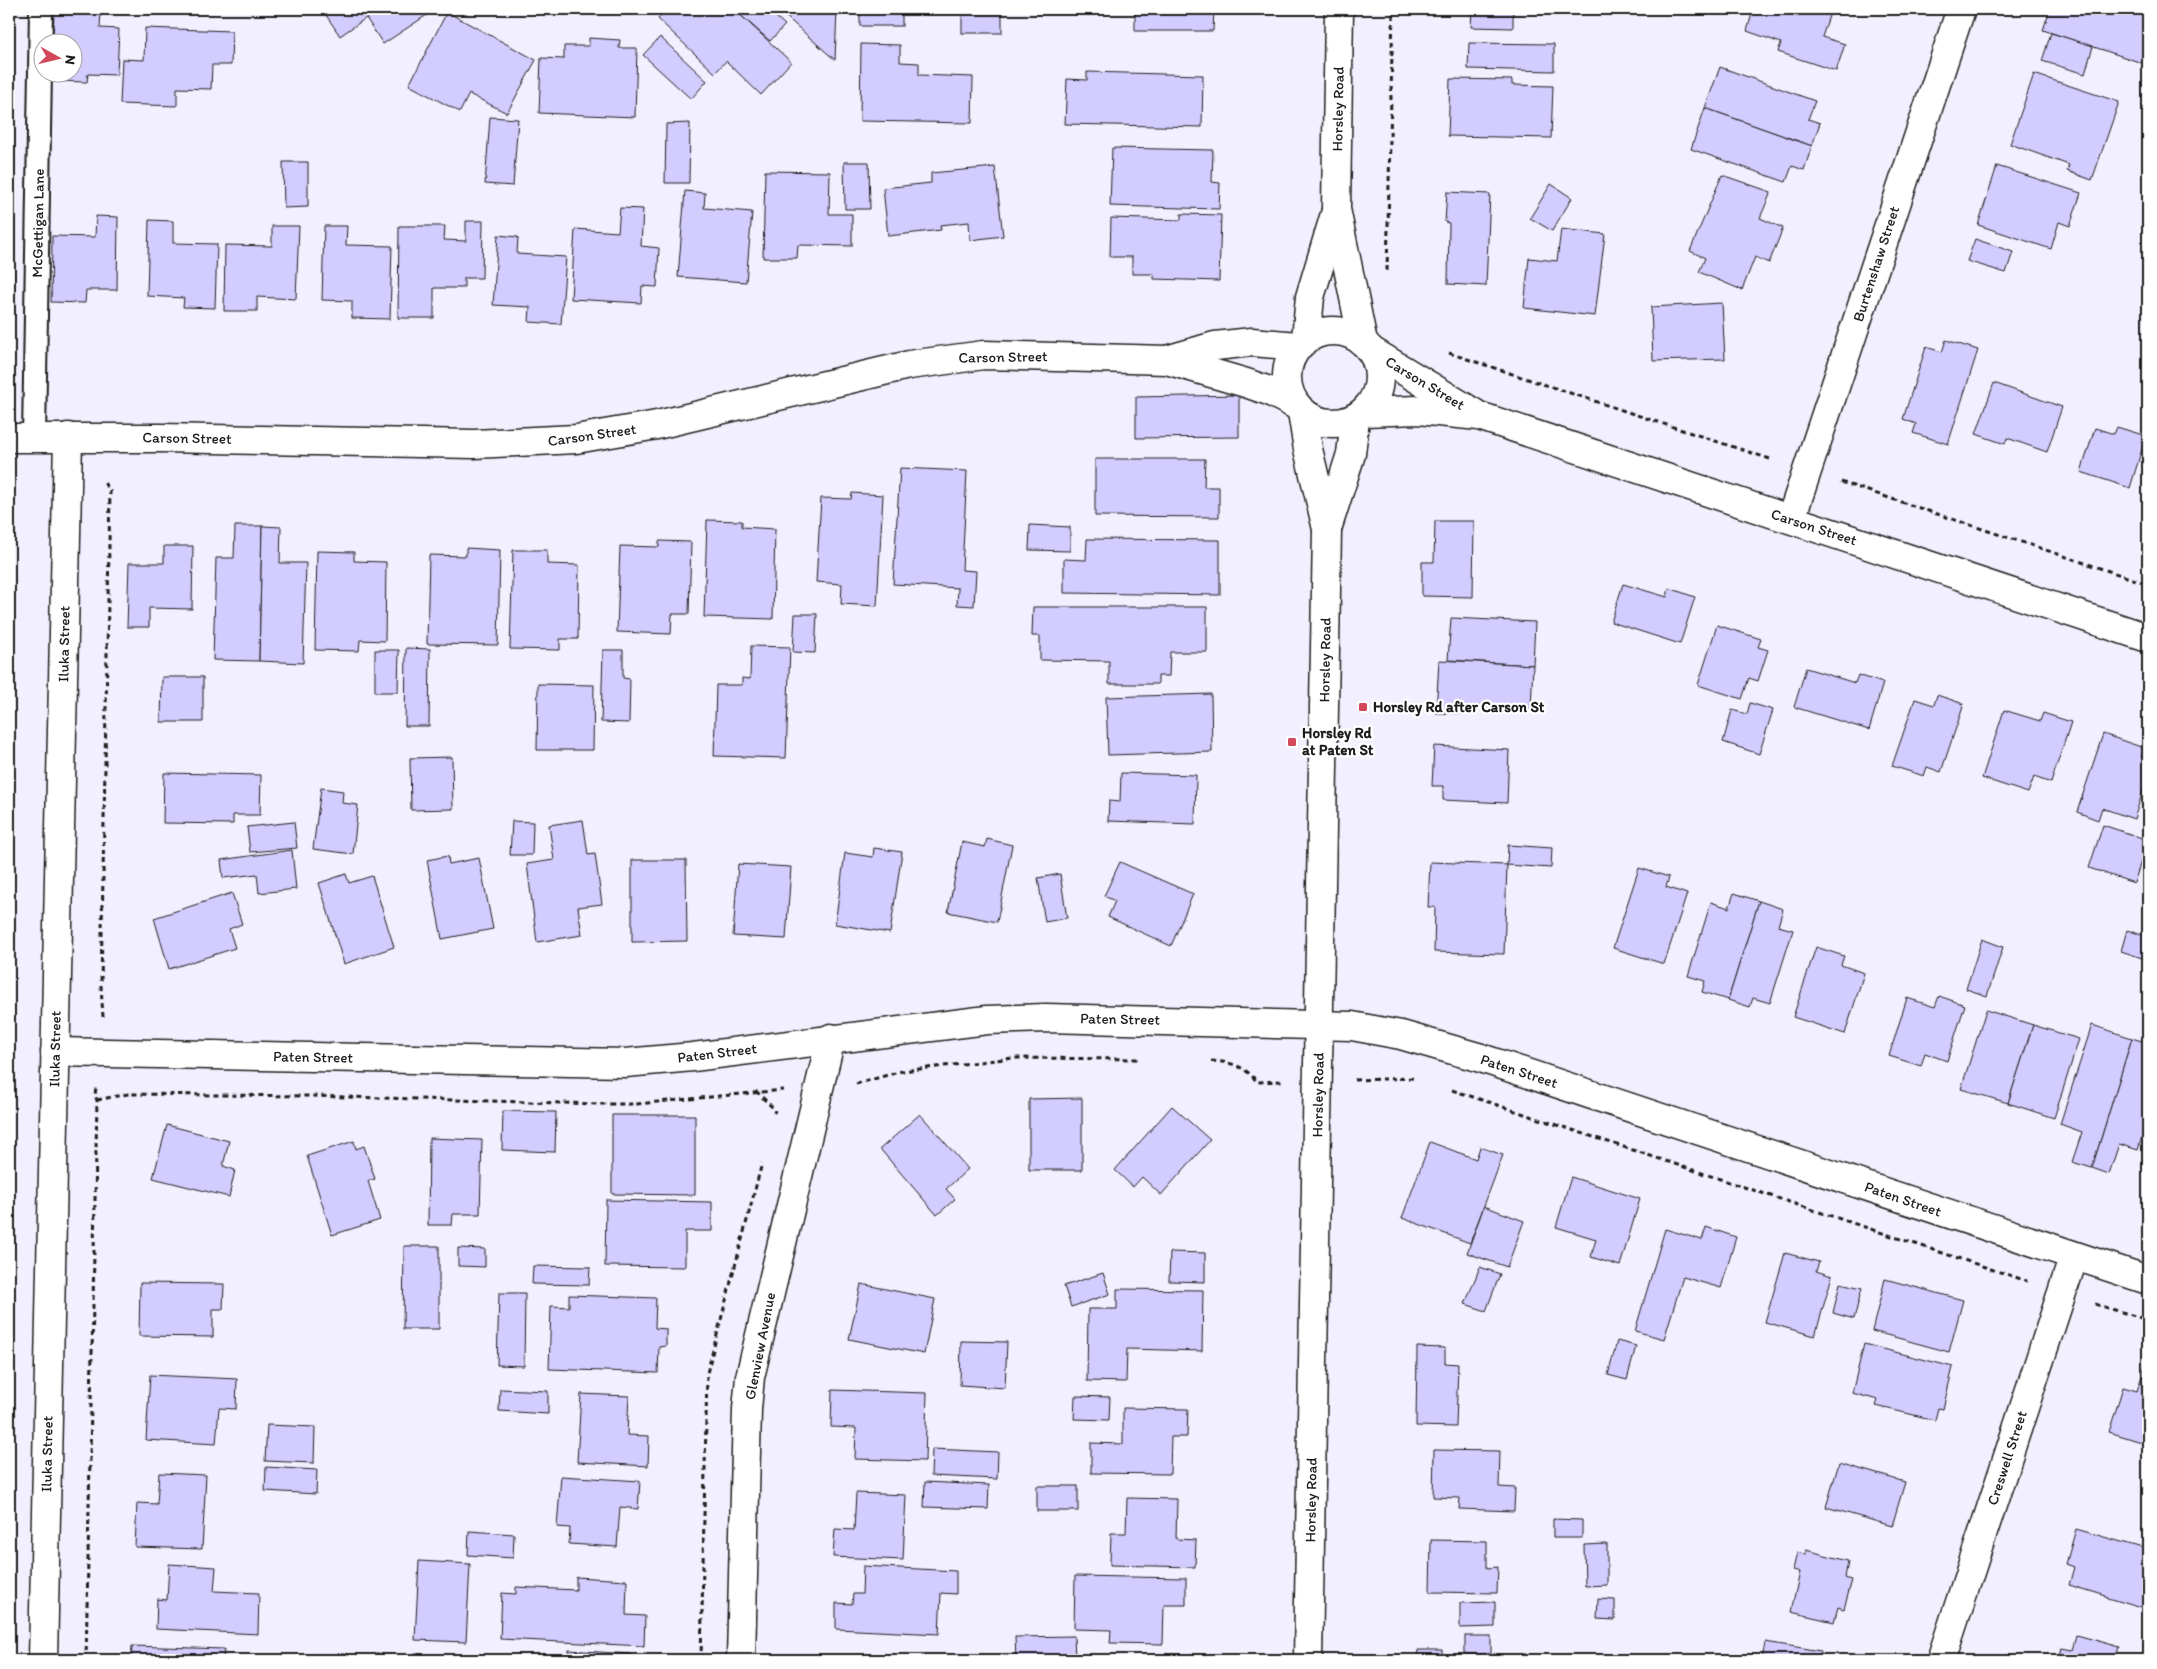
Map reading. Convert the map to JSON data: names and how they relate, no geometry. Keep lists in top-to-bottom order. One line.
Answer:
{"streets":{"street":["Horsley Road","Burtenshaw Street","Carson Street","Iluka Street","Paten Street","Glenview Avenue","Creswell Street"],"lane":["McGettigan Lane"]},"crossings":[["Horsley Road","Carson Street"],["Horsley Road","Paten Street"],["McGettigan Lane","Carson Street"],["Burtenshaw Street","Carson Street"],["Carson Street","Iluka Street"],["Iluka Street","Paten Street"],["Paten Street","Glenview Avenue"],["Paten Street","Creswell Street"]],"places":{"transit":["Horsley Rd after Carson St","Horsley Rd at Paten St"]},"north":"right"}
